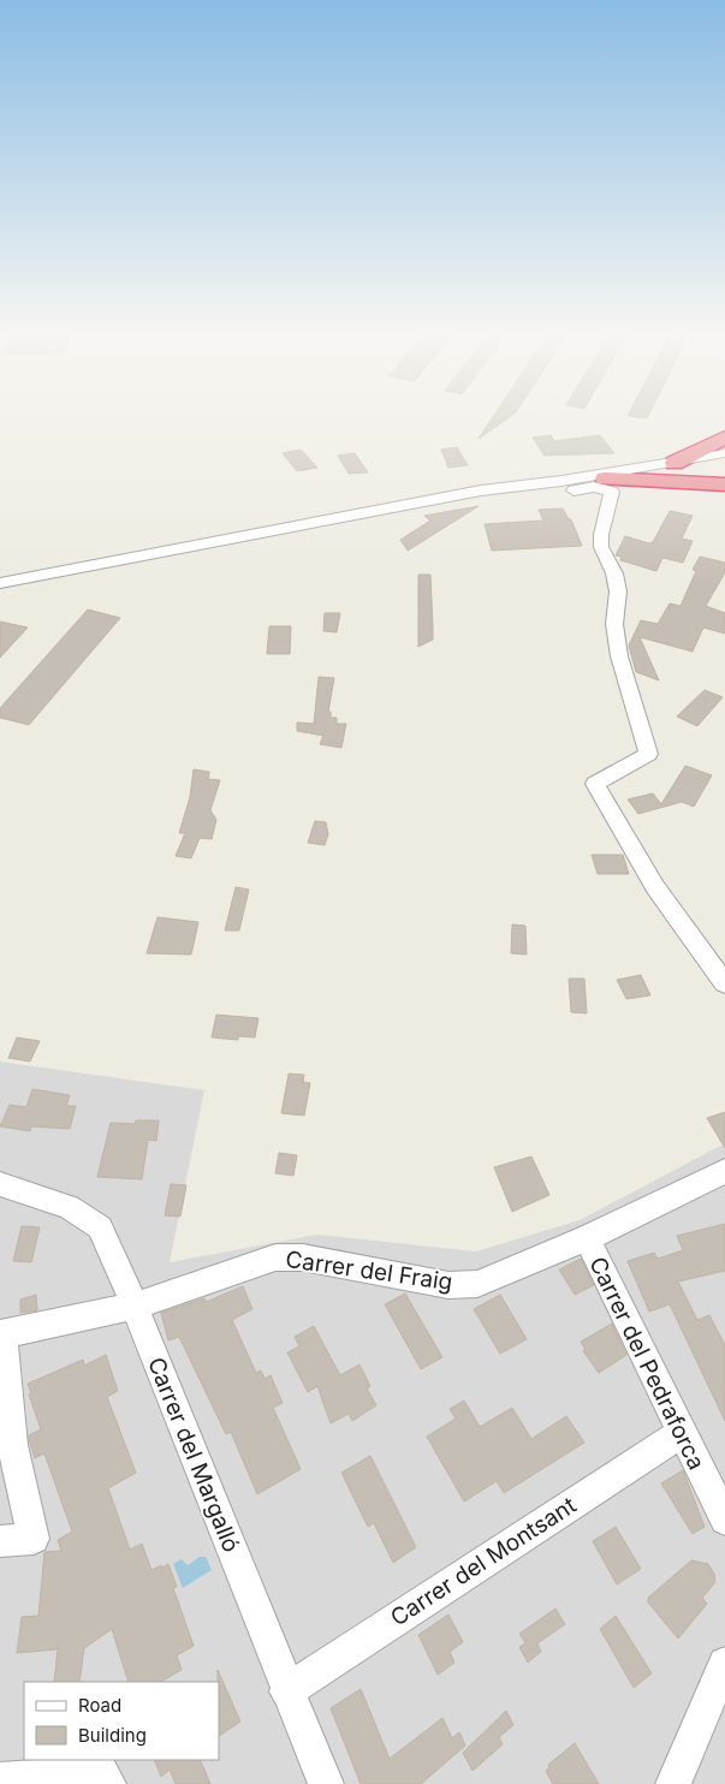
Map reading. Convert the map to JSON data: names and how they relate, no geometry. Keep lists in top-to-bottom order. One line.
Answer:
{"streets":{"street":["Carrer del Fraig","Carrer del Pedraforca","Carrer del Margalló","Carrer del Montsant"]},"crossings":[["Carrer del Fraig","Carrer del Pedraforca"],["Carrer del Fraig","Carrer del Margalló"],["Carrer del Pedraforca","Carrer del Montsant"],["Carrer del Margalló","Carrer del Montsant"]],"legend":["Road","Building"]}
